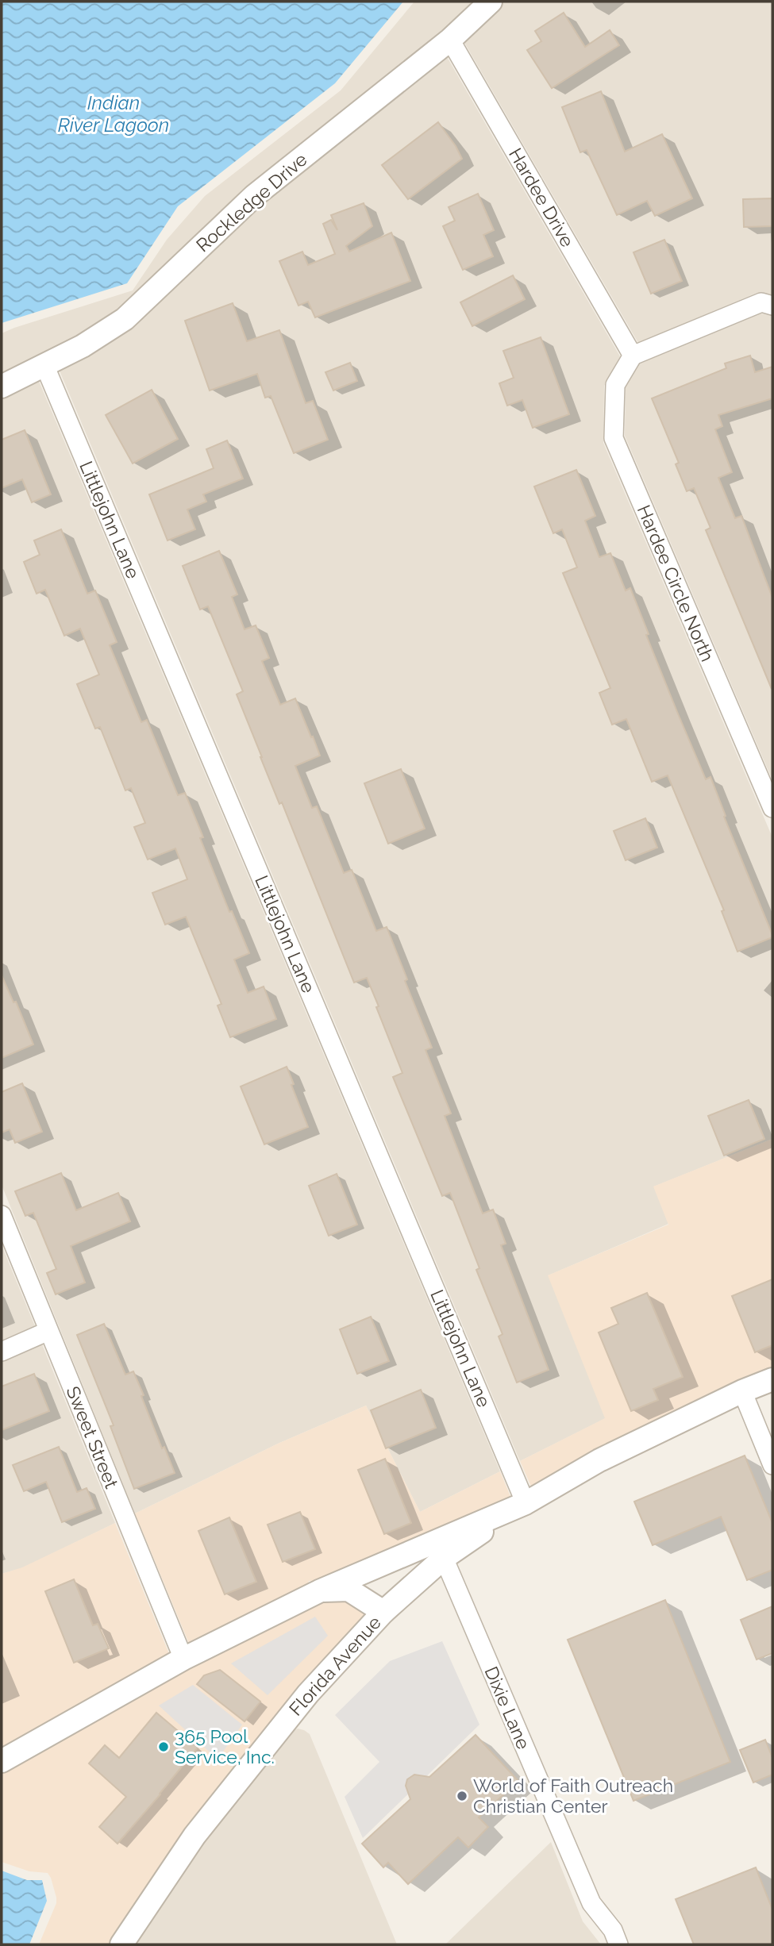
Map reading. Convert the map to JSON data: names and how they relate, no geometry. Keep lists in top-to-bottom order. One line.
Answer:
{"streets":{"street":["Hardee Drive","Rockledge Drive","Littlejohn Lane","Hardee Circle North","Sweet Street","Florida Avenue","Dixie Lane"]},"crossings":[["Hardee Drive","Rockledge Drive"],["Hardee Drive","Hardee Circle North"],["Rockledge Drive","Littlejohn Lane"],["Littlejohn Lane","Florida Avenue"],["Florida Avenue","Dixie Lane"]],"water":["Indian River Lagoon"],"places":["365 Pool Service, Inc.","World of Faith Outreach Christian Center"]}
